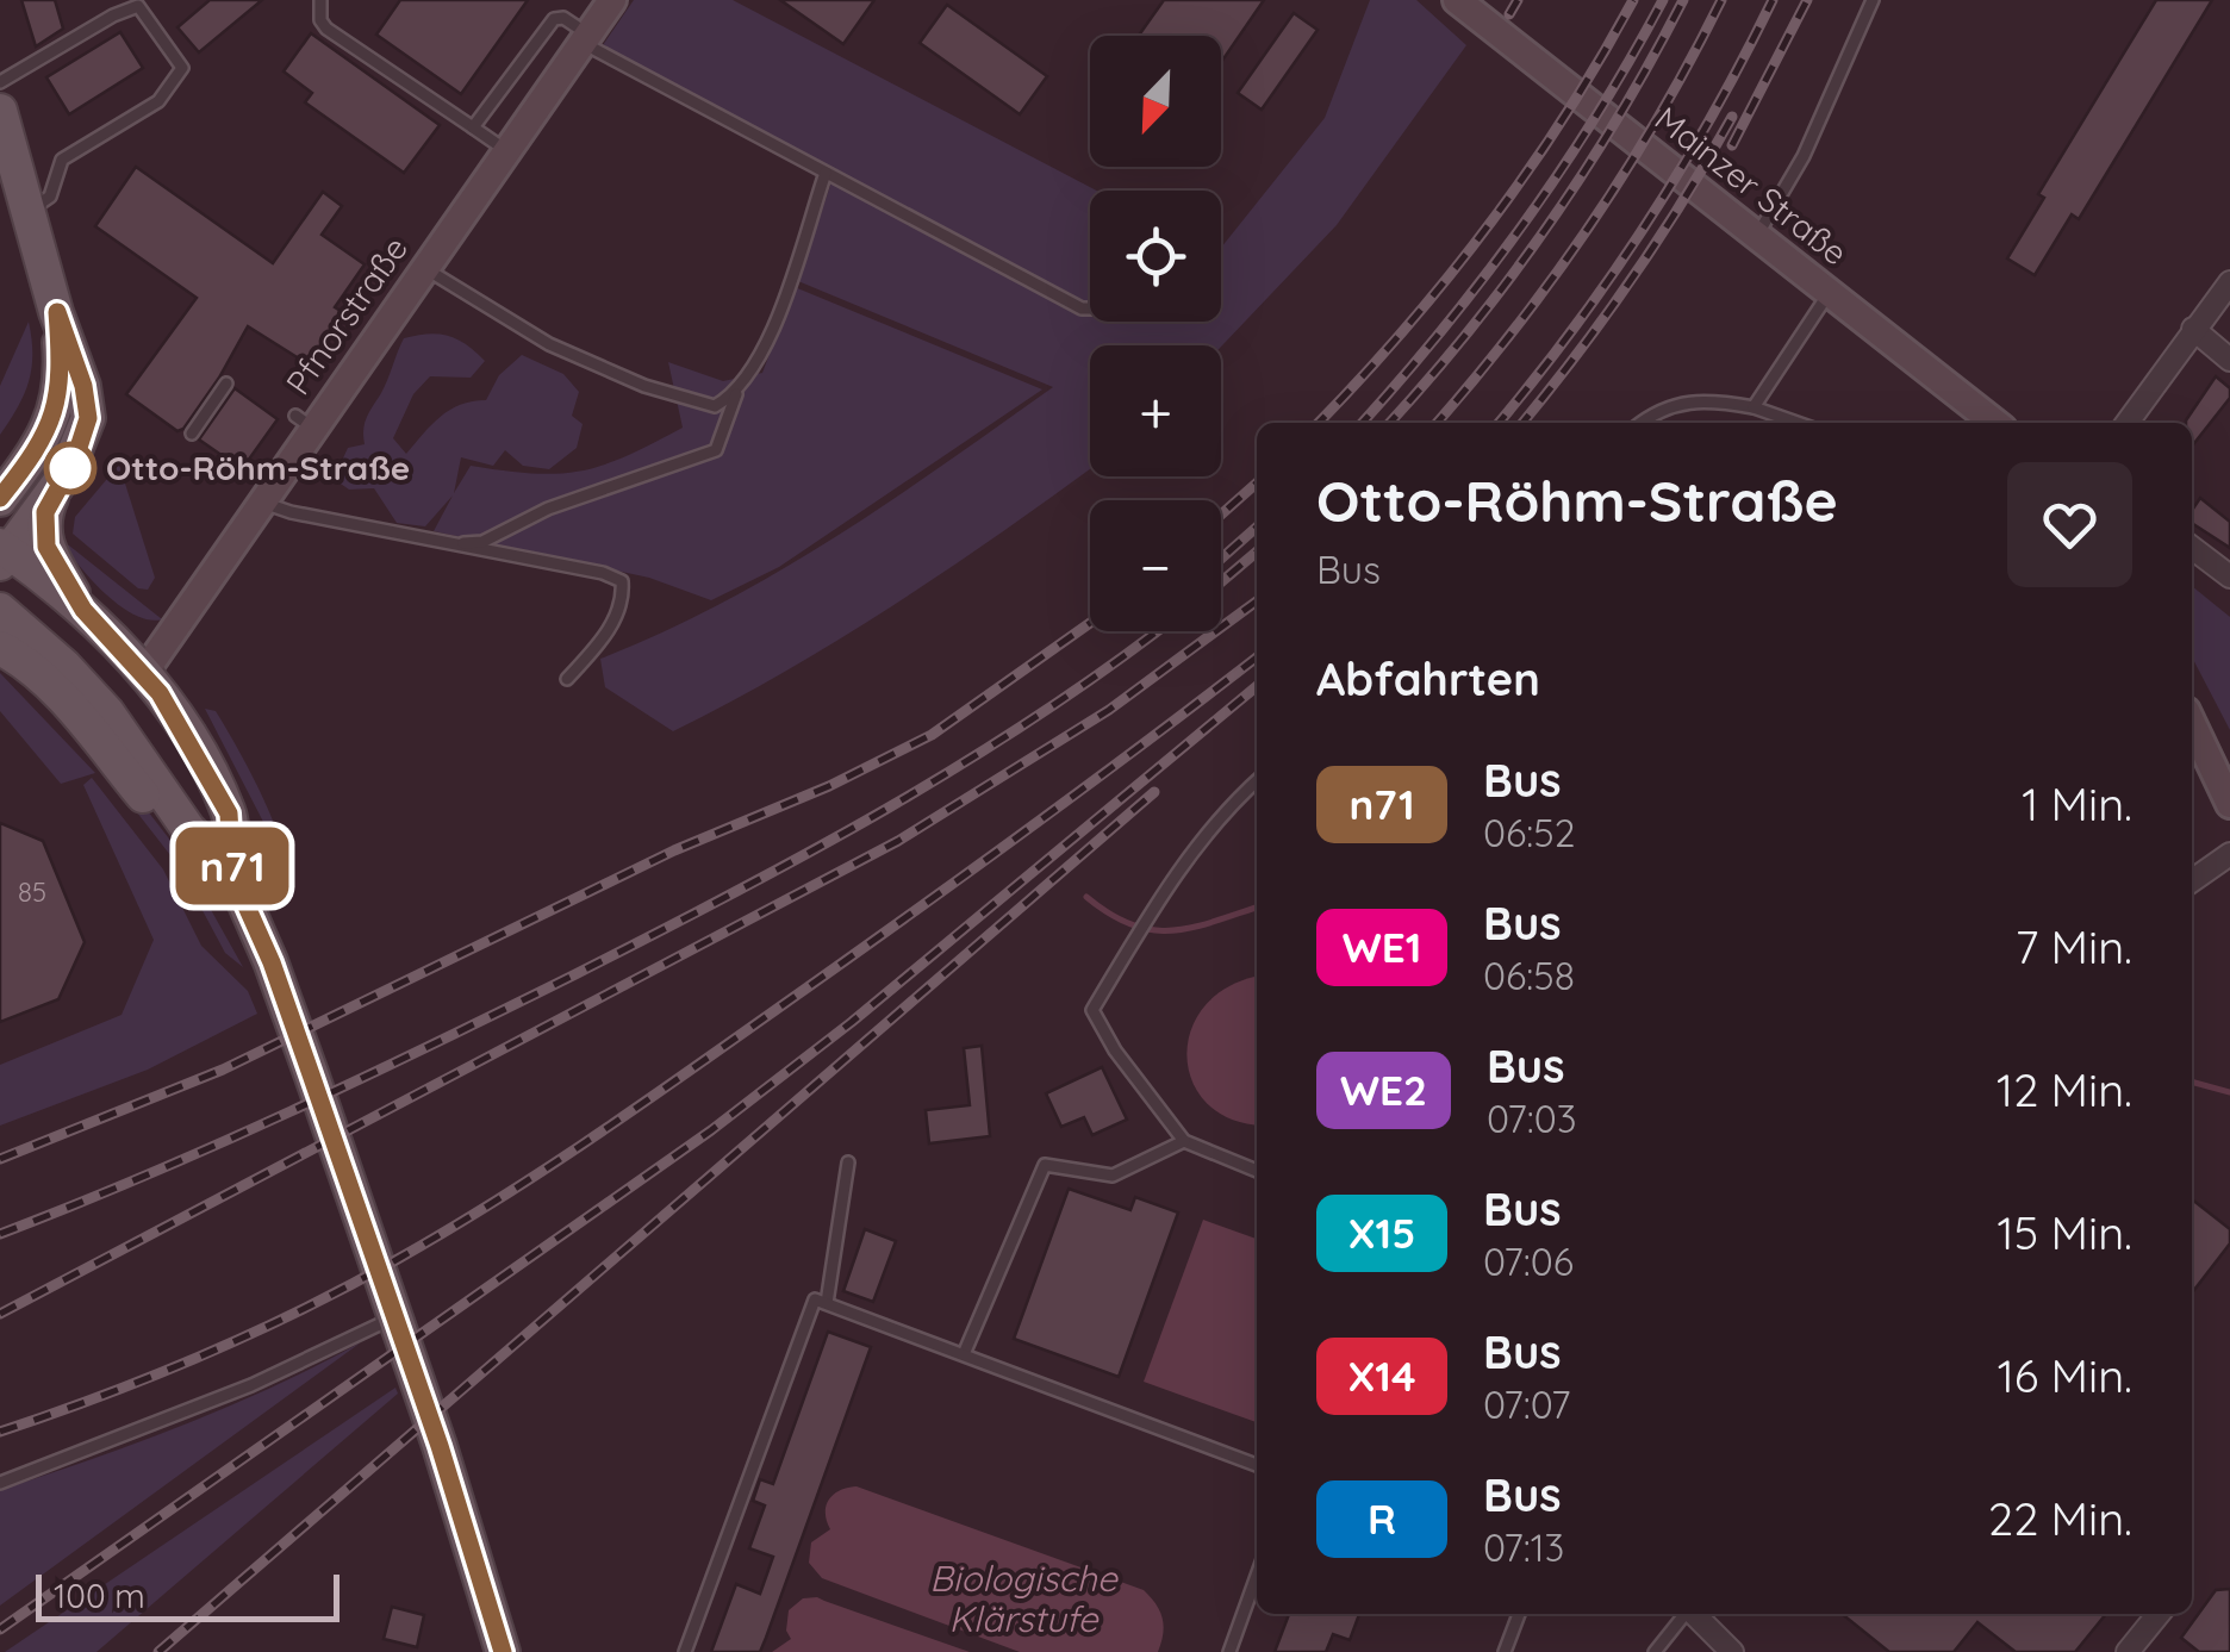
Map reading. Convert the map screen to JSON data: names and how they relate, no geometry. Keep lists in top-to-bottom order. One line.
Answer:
{"streets":{"main road":["Mainzer Straße","Pfnorstraße"]},"water":["Biologische Klärstufe"],"places":["Otto-Röhm-Straße"],"lines":["bus line n71"],"house_numbers":["85"],"scale_bar":"100 m","north":"bottom left","page":{"on_map":"n71","map_buttons":["+","−"],"heading":[["Otto-Röhm-Straße","Bus"],"Abfahrten"],"list":[{"mark":"n71","name":"Bus","note":"06:52","value":"1 Min."},{"mark":"WE1","name":"Bus","note":"06:58","value":"7 Min."},{"mark":"WE2","name":"Bus","note":"07:03","value":"12 Min."},{"mark":"X15","name":"Bus","note":"07:06","value":"15 Min."},{"mark":"X14","name":"Bus","note":"07:07","value":"16 Min."},{"mark":"R","name":"Bus","note":"07:13","value":"22 Min."}],"scale":"100 m"}}
